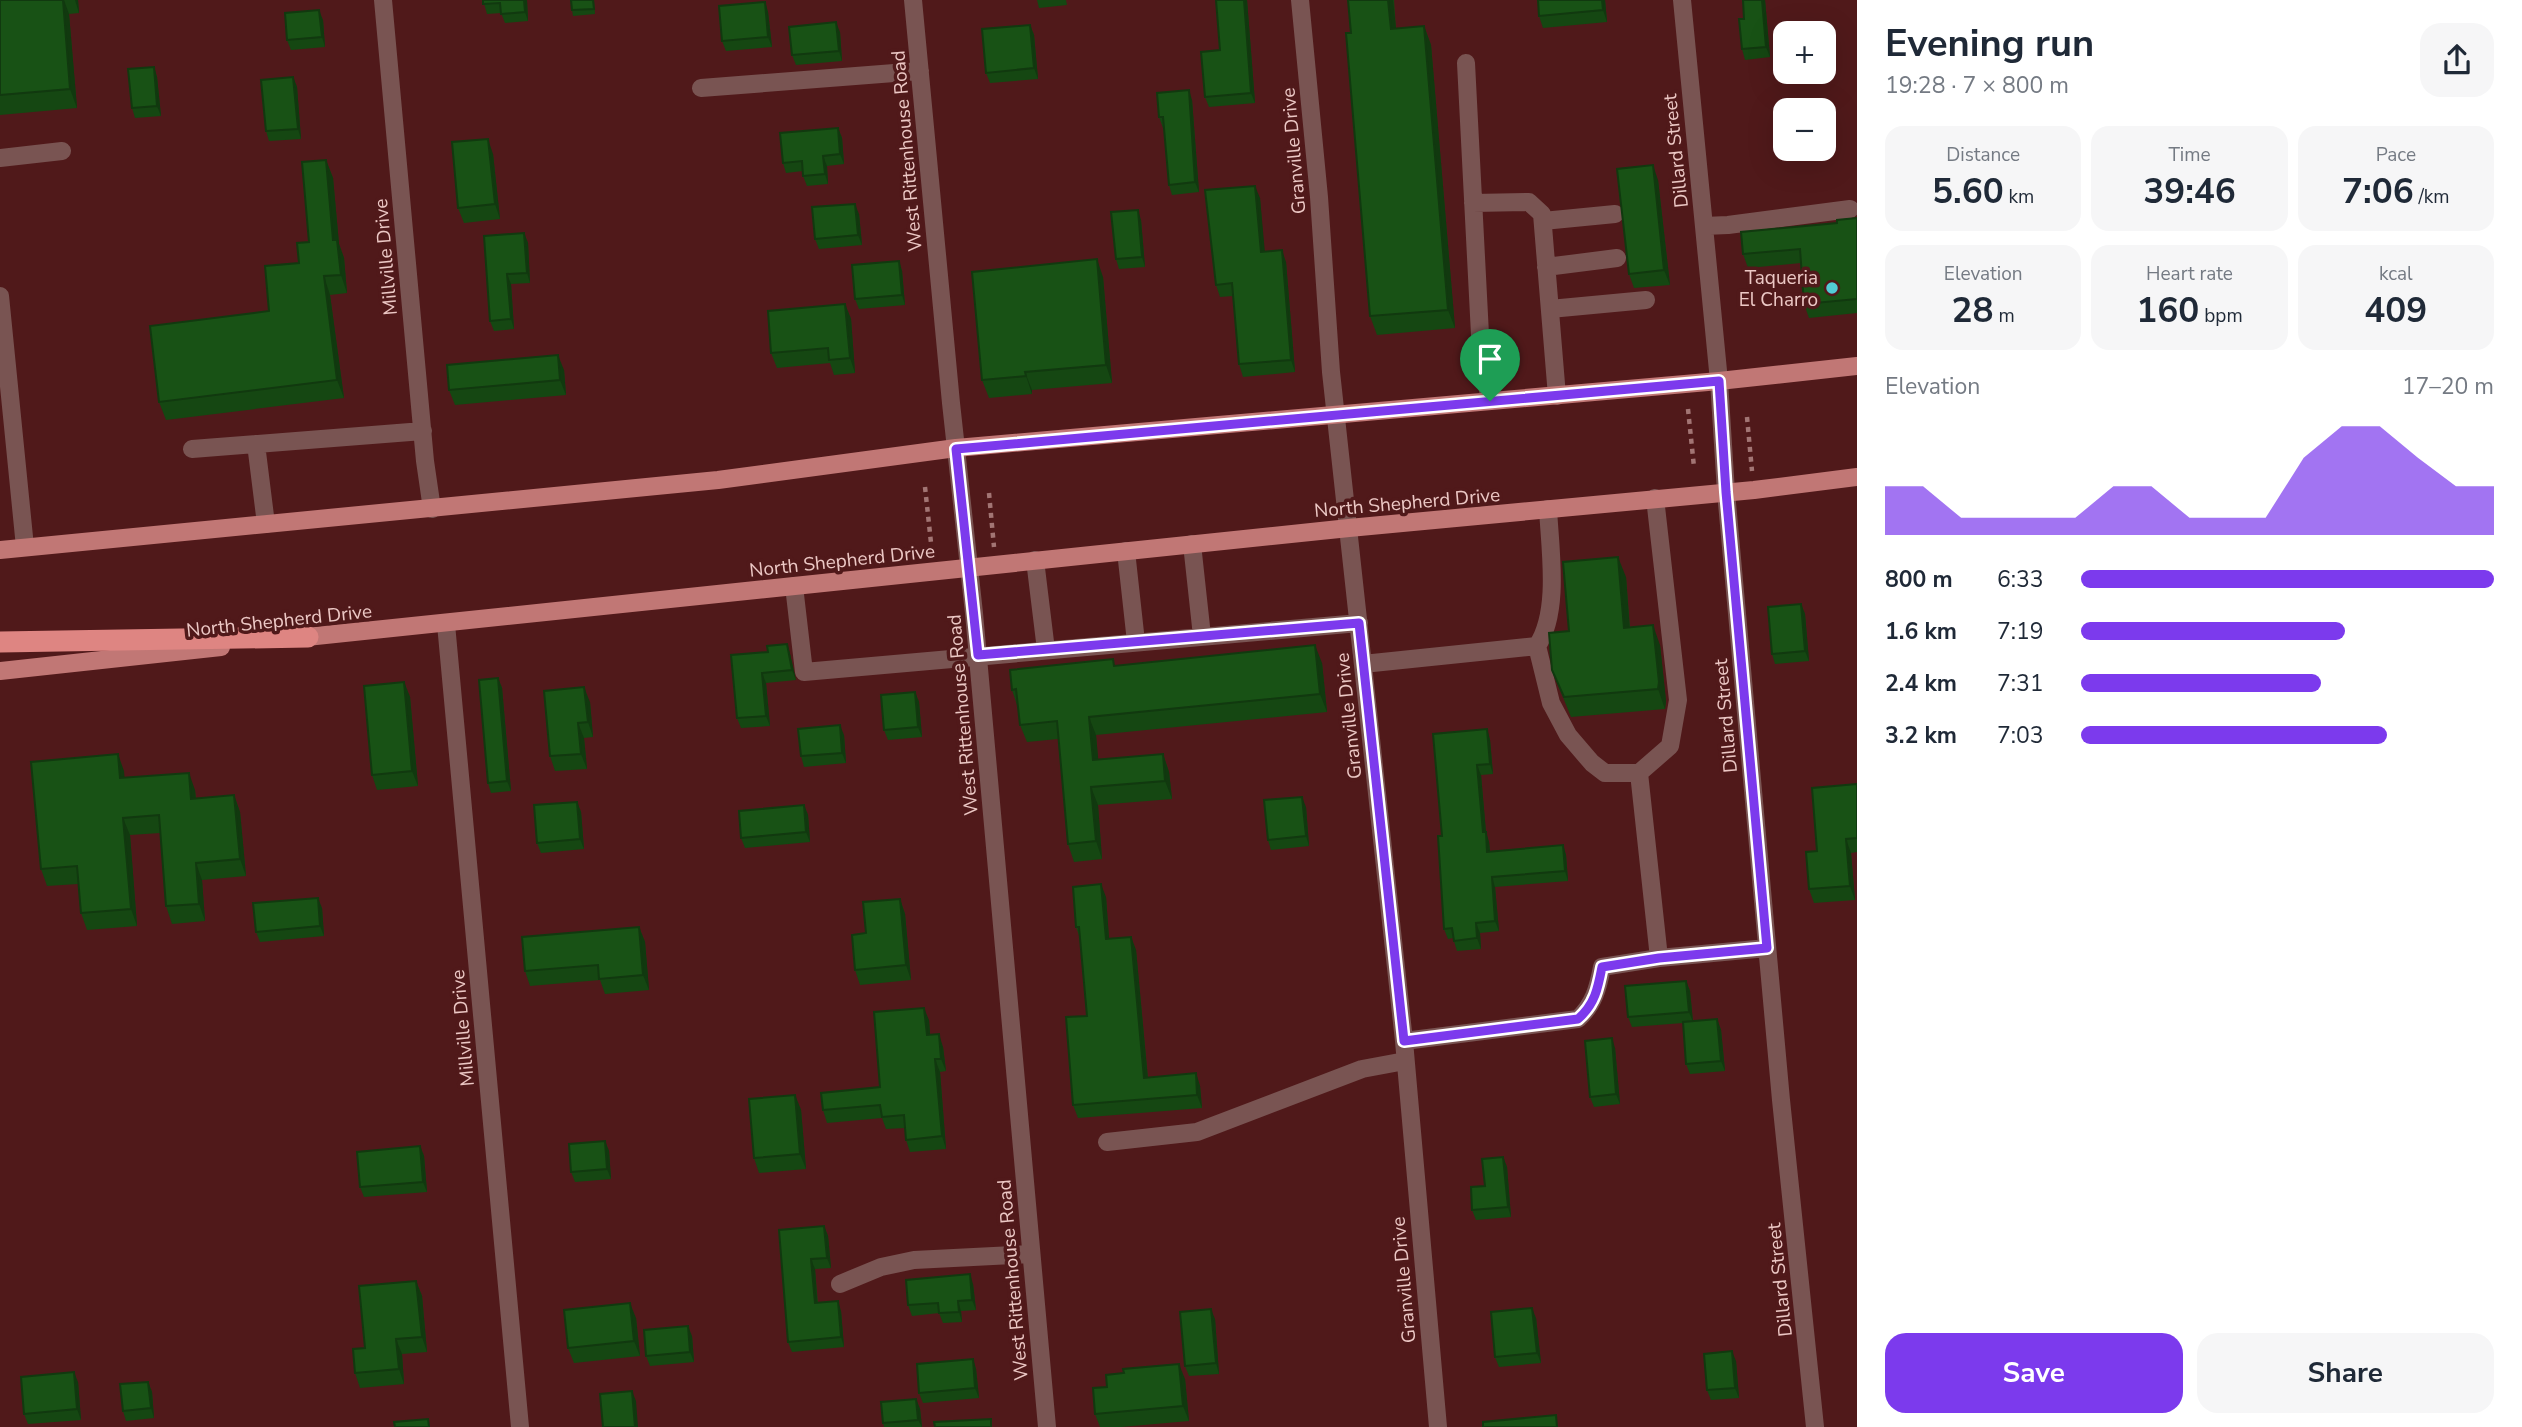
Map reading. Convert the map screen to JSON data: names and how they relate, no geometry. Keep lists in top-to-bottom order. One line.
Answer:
{"streets":{"main road":["North Shepherd Drive"],"street":["West Rittenhouse Road","Granville Drive","Dillard Street","Millville Drive"]},"crossings":[["West Rittenhouse Road","North Shepherd Drive"],["Granville Drive","North Shepherd Drive"],["Dillard Street","North Shepherd Drive"],["Millville Drive","North Shepherd Drive"]],"places":["Taqueria El Charro"],"page":{"heading":["Evening run","19:28 · 7 × 800 m"],"map_buttons":["+","−"],"stats":[["Distance","5.60 km"],["Time","39:46"],["Pace","7:06 /km"],["Elevation","28 m"],["Heart rate","160 bpm"],["kcal","409"]],"chart":["Elevation","17–20 m"],"list":[{"name":"800 m","note":"6:33"},{"name":"1.6 km","note":"7:19"},{"name":"2.4 km","note":"7:31"},{"name":"3.2 km","note":"7:03"}],"buttons":["Save","Share"]}}
